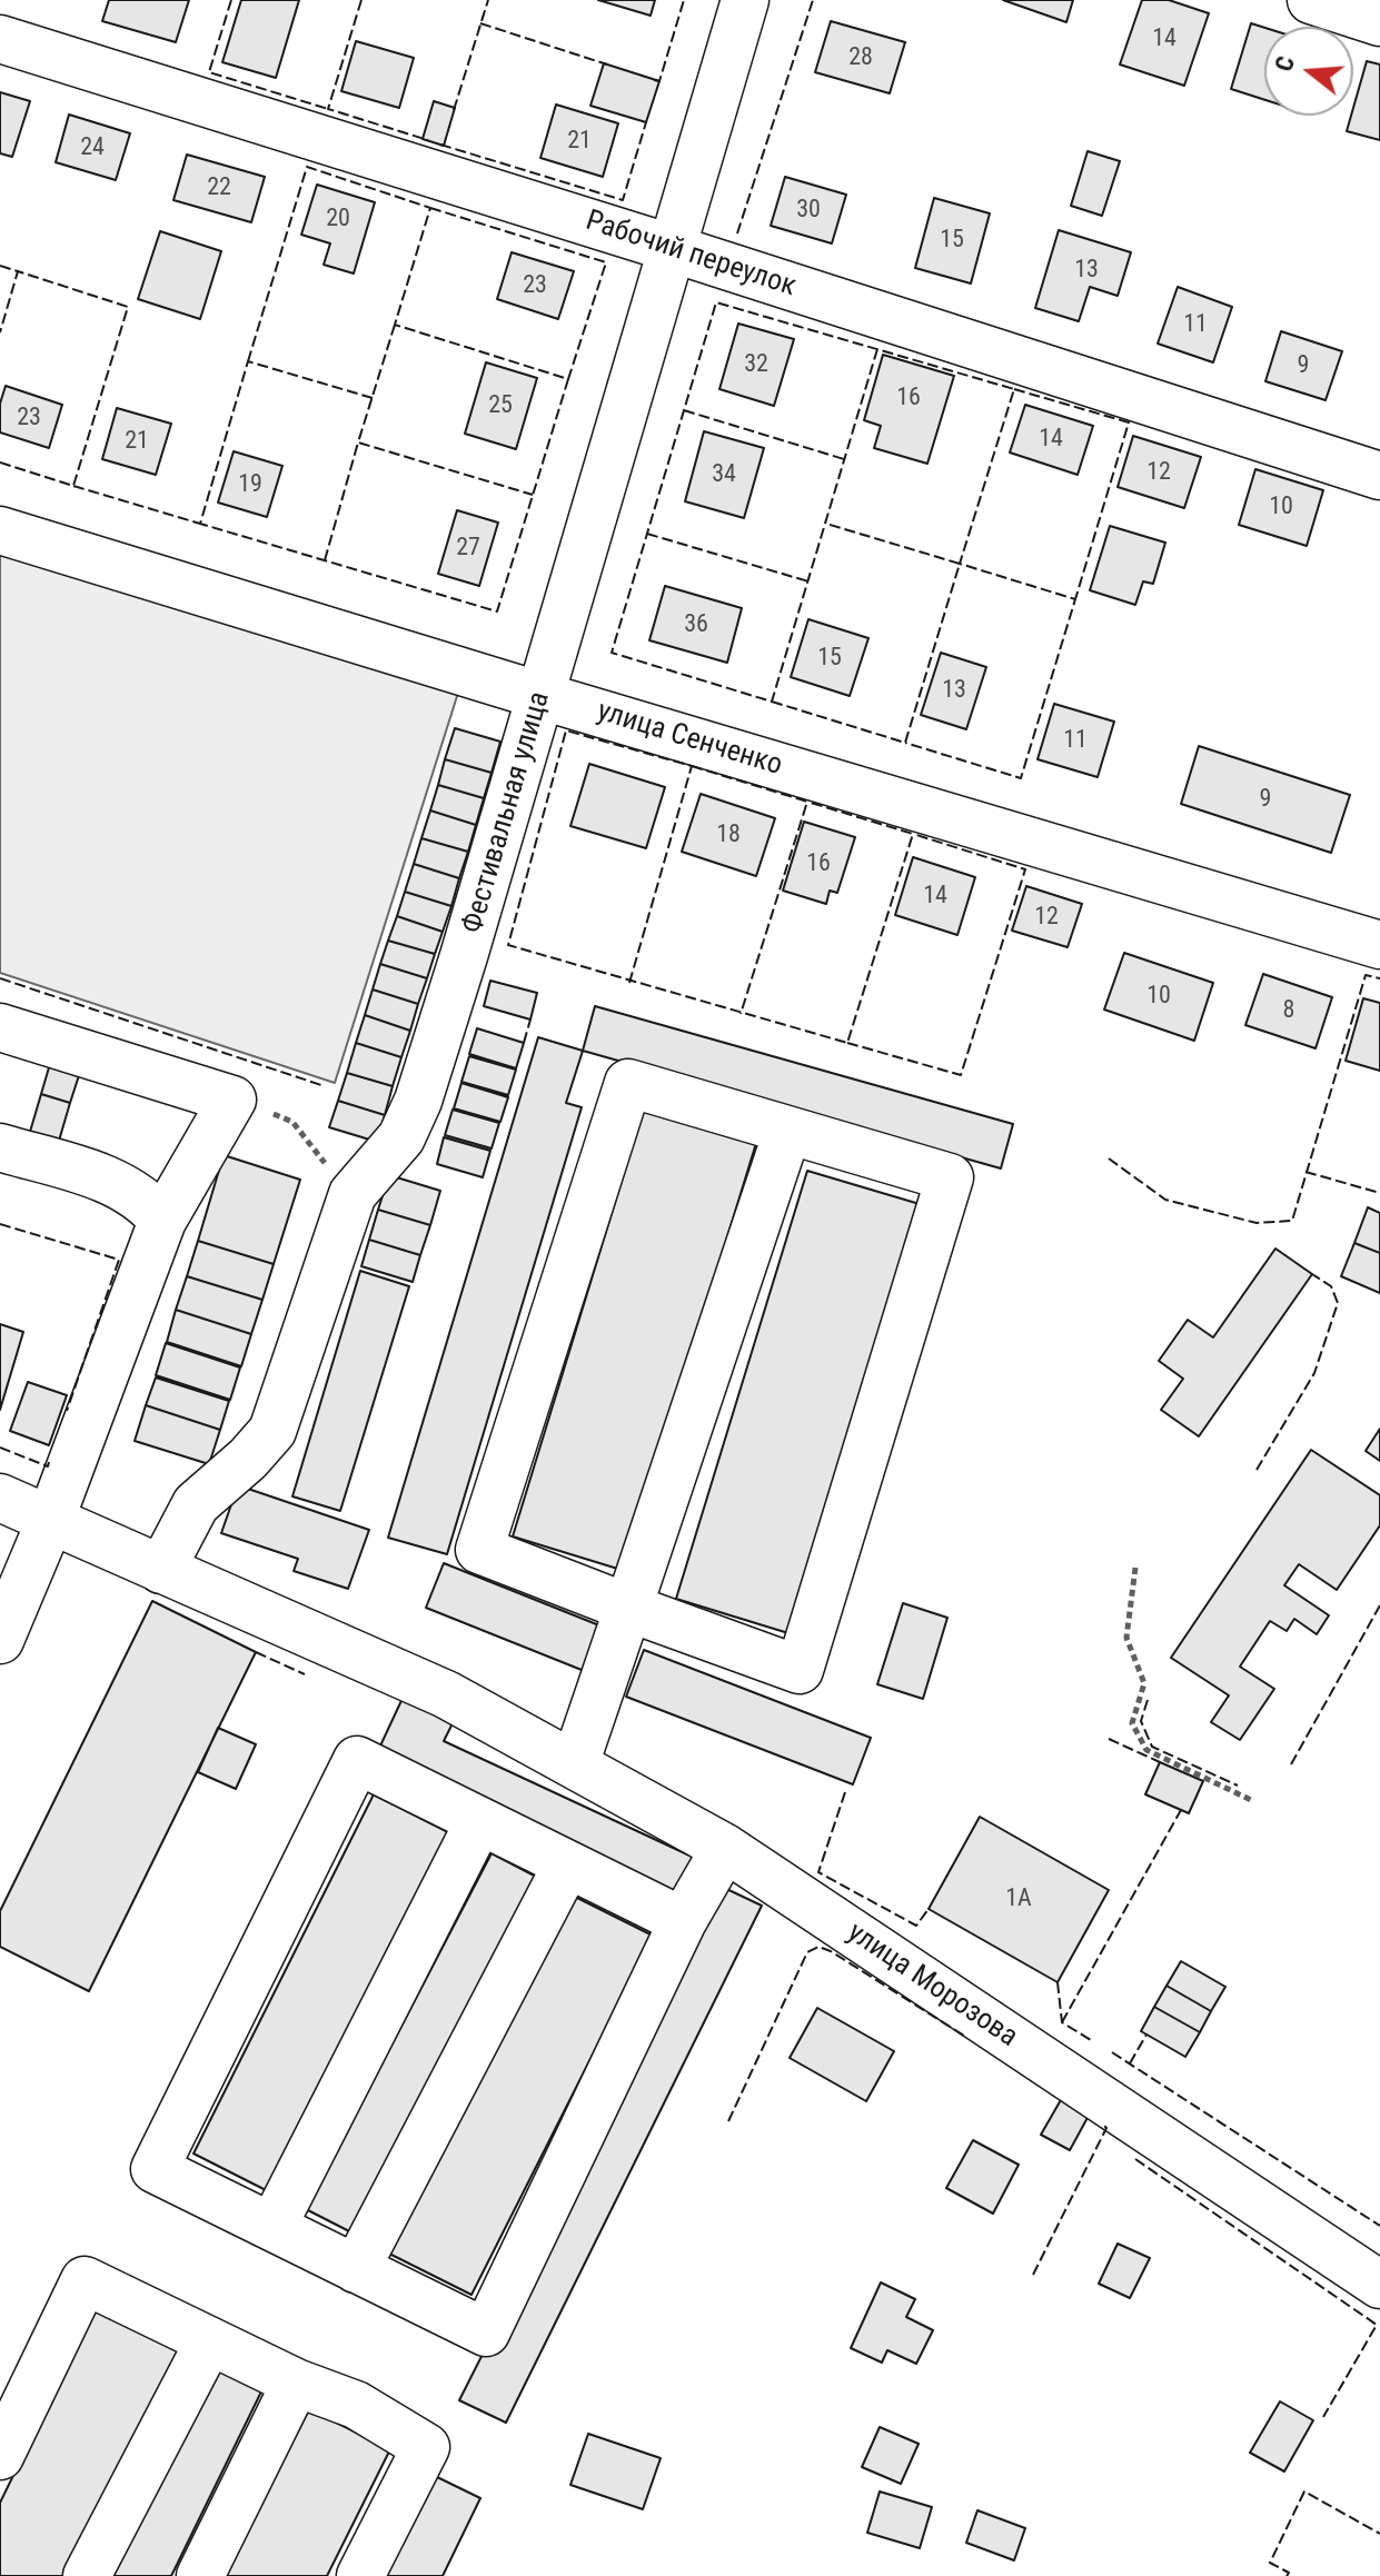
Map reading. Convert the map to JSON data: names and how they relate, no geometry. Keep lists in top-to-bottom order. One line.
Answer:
{"streets":{"street":["Рабочий переулок","улица Сенченко","Фестивальная улица","улица Морозова"]},"crossings":[["Рабочий переулок","Фестивальная улица"],["улица Сенченко","Фестивальная улица"],["Фестивальная улица","улица Морозова"]],"house_numbers":["14","28","21","24","22","30","20","15","13","23","11","32","9","16","25","23","14","21","12","34","19","10","27","36","15","13","11","9","18","16","14","12","10","8","1А"],"north":"left"}
